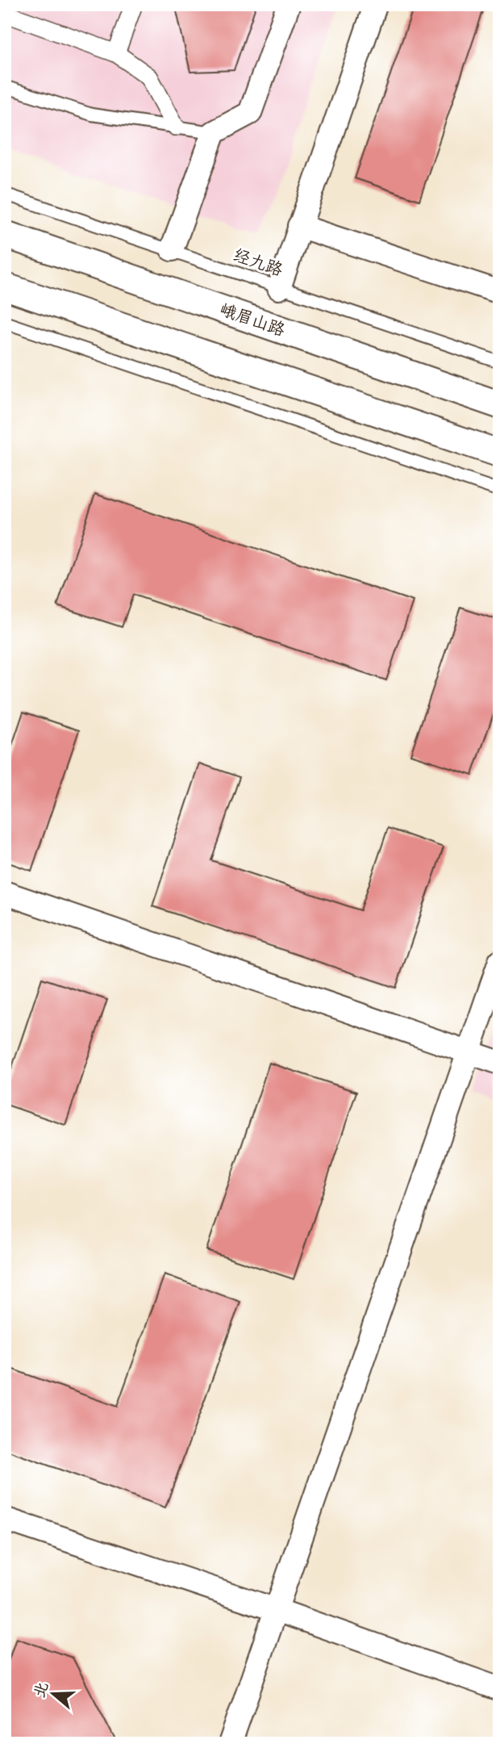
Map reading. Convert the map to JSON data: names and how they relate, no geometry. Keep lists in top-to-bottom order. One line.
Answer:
{"streets":{"street":["峨眉山路"],"lane":["经九路"]},"north":"left"}
